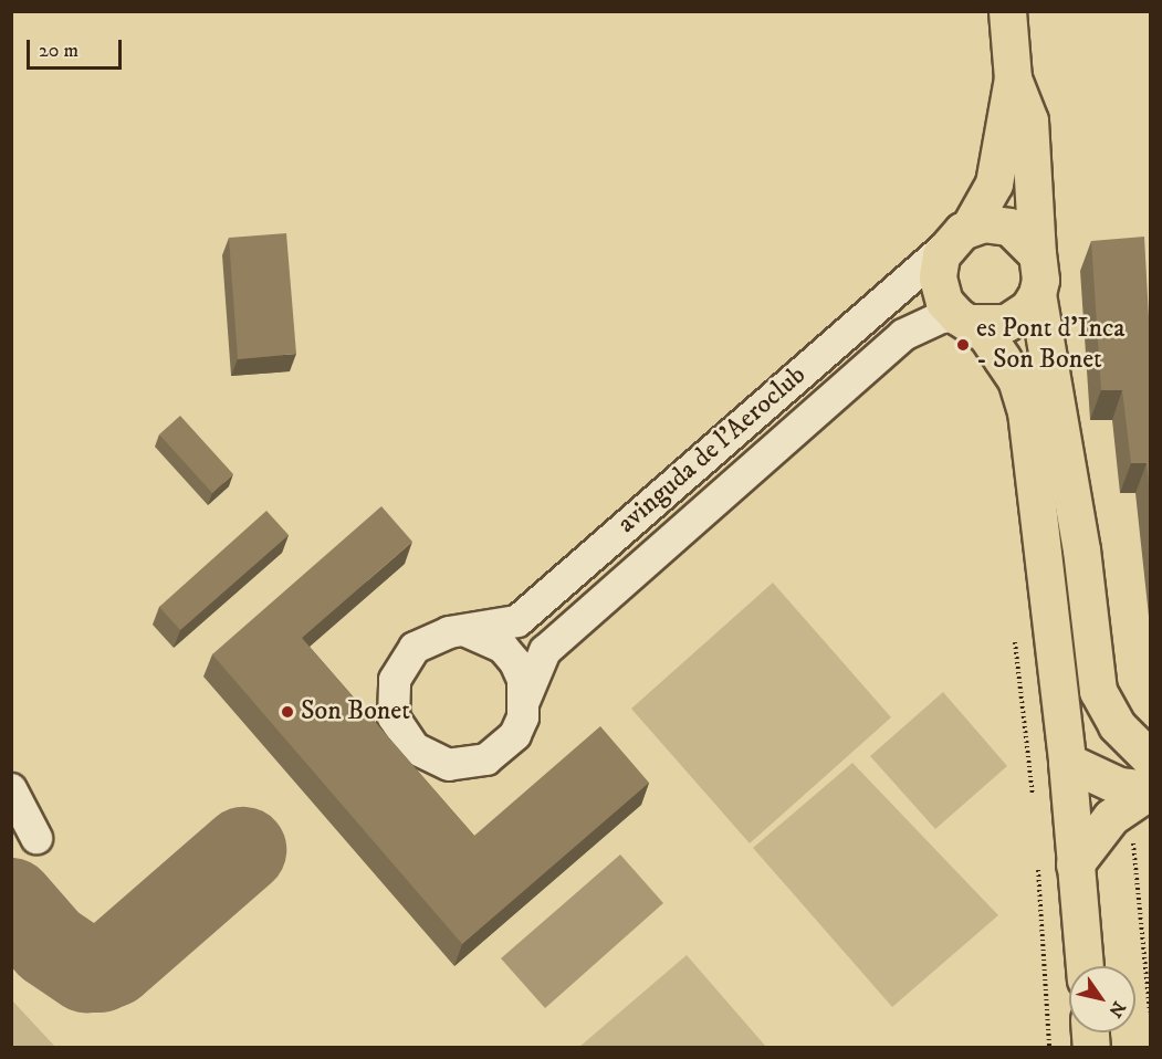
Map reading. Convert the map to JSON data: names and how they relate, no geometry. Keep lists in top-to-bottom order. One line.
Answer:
{"streets":{"street":["avinguda de l'Aeroclub"]},"places":["es Pont d'Inca - Son Bonet","Son Bonet"],"scale_bar":"20 m","north":"bottom right"}
